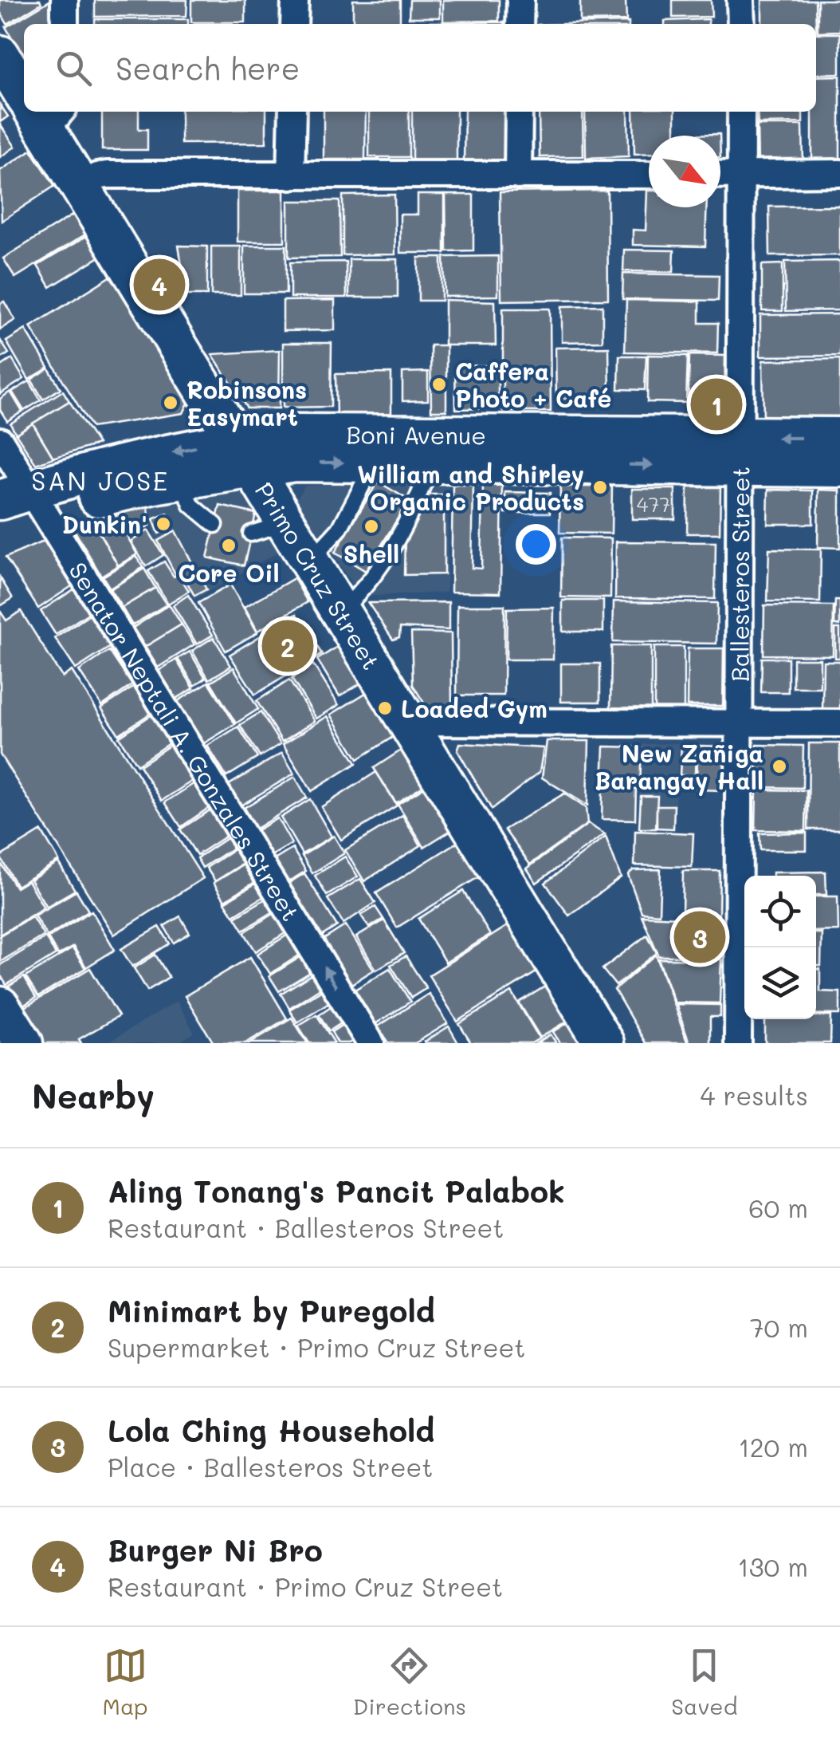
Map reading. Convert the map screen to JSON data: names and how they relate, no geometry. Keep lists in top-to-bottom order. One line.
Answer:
{"streets":{"main road":["Boni Avenue","Primo Cruz Street"],"street":["Ballesteros Street","Senator Neptali A. Gonzales Street"]},"crossings":[["Boni Avenue","Primo Cruz Street"],["Boni Avenue","Ballesteros Street"],["Boni Avenue","Senator Neptali A. Gonzales Street"]],"one_way":["Senator Neptali A. Gonzales Street"],"districts":["SAN JOSE"],"places":["Caffera Photo + Café","Robinsons Easymart","William and Shirley Organic Products","Dunkin'","Shell","Core Oil","Loaded Gym","New Zañiga Barangay Hall"],"house_numbers":["477"],"north":"bottom right","page":{"search":"Search here","pins":["4","1","2","3"],"heading":["Nearby","4 results"],"list":[{"mark":"1","name":"Aling Tonang's Pancit Palabok","note":"Restaurant · Ballesteros Street","value":"60 m"},{"mark":"2","name":"Minimart by Puregold","note":"Supermarket · Primo Cruz Street","value":"70 m"},{"mark":"3","name":"Lola Ching Household","note":"Place · Ballesteros Street","value":"120 m"},{"mark":"4","name":"Burger Ni Bro","note":"Restaurant · Primo Cruz Street","value":"130 m"}],"nav":["Map","Directions","Saved"]}}
